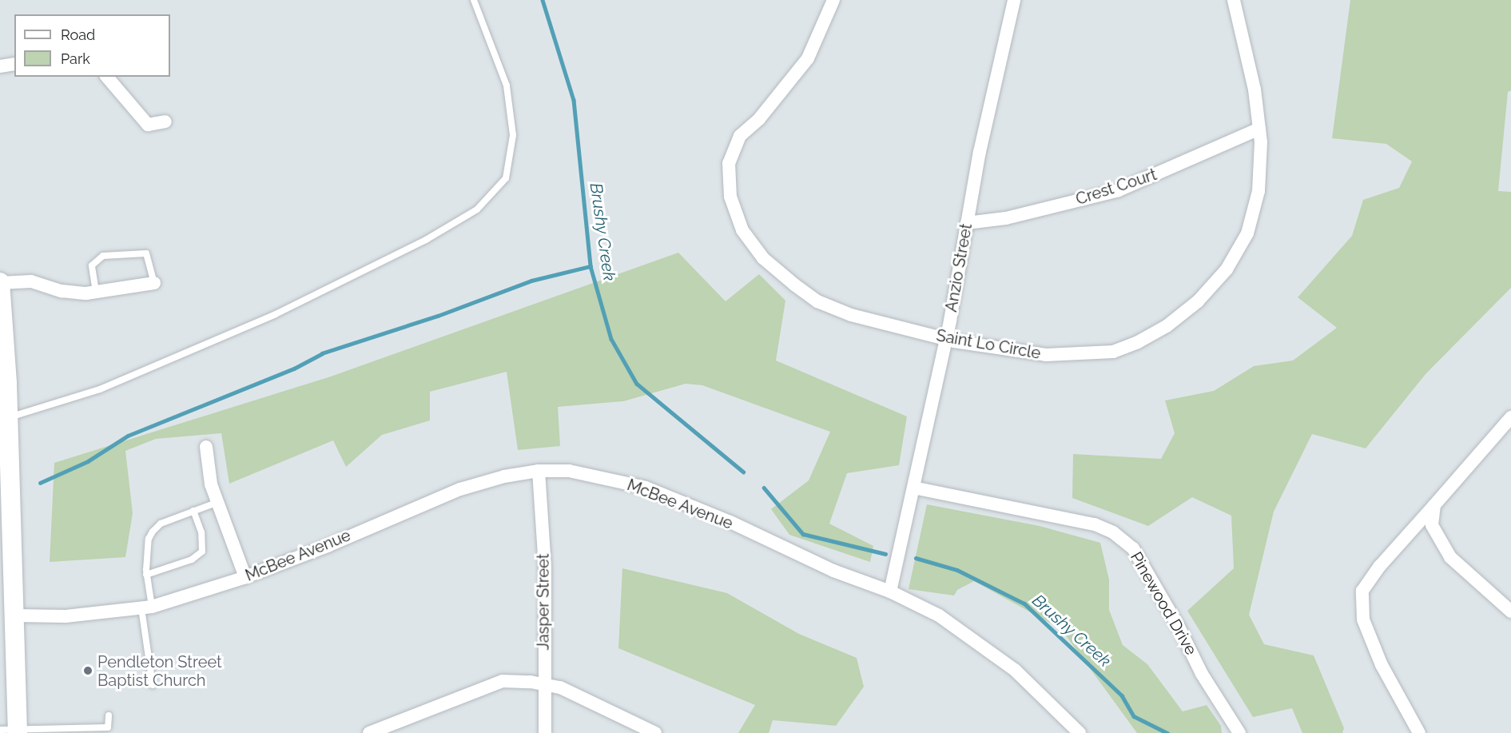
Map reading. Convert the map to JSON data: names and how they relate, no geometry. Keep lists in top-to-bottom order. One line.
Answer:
{"streets":{"street":["Crest Court","Anzio Street","Saint Lo Circle","McBee Avenue","Jasper Street","Pinewood Drive"]},"crossings":[["Crest Court","Anzio Street"],["Crest Court","Saint Lo Circle"],["Anzio Street","Saint Lo Circle"],["Anzio Street","McBee Avenue"],["Anzio Street","Pinewood Drive"],["McBee Avenue","Jasper Street"]],"water":["Brushy Creek"],"places":["Pendleton Street Baptist Church"],"legend":["Road","Park"]}
